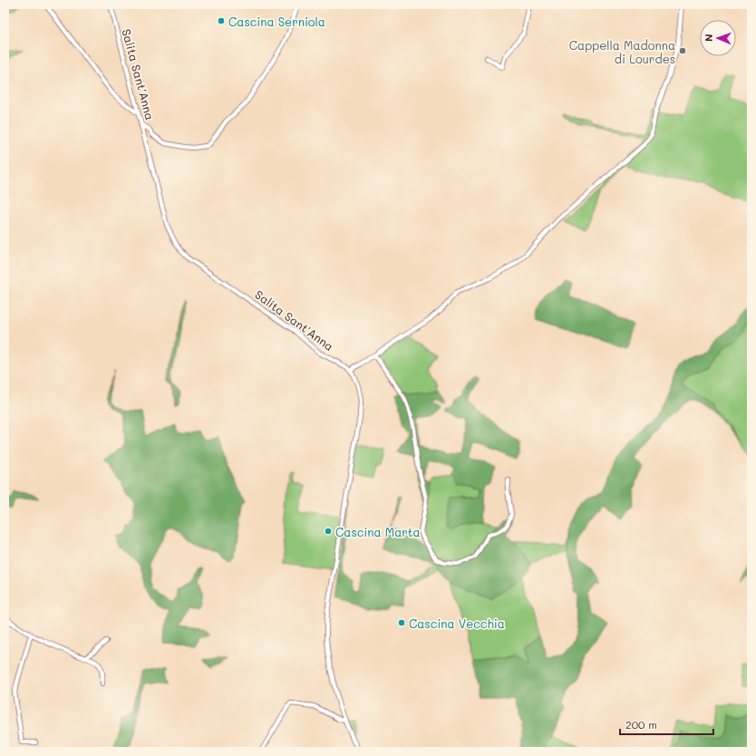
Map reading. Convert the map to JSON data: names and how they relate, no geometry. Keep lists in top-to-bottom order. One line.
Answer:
{"streets":{"street":["Salita Sant'Anna"]},"places":["Cascina Serniola","Cappella Madonna di Lourdes","Cascina Marta","Cascina Vecchia"],"scale_bar":"200 m","north":"left"}
